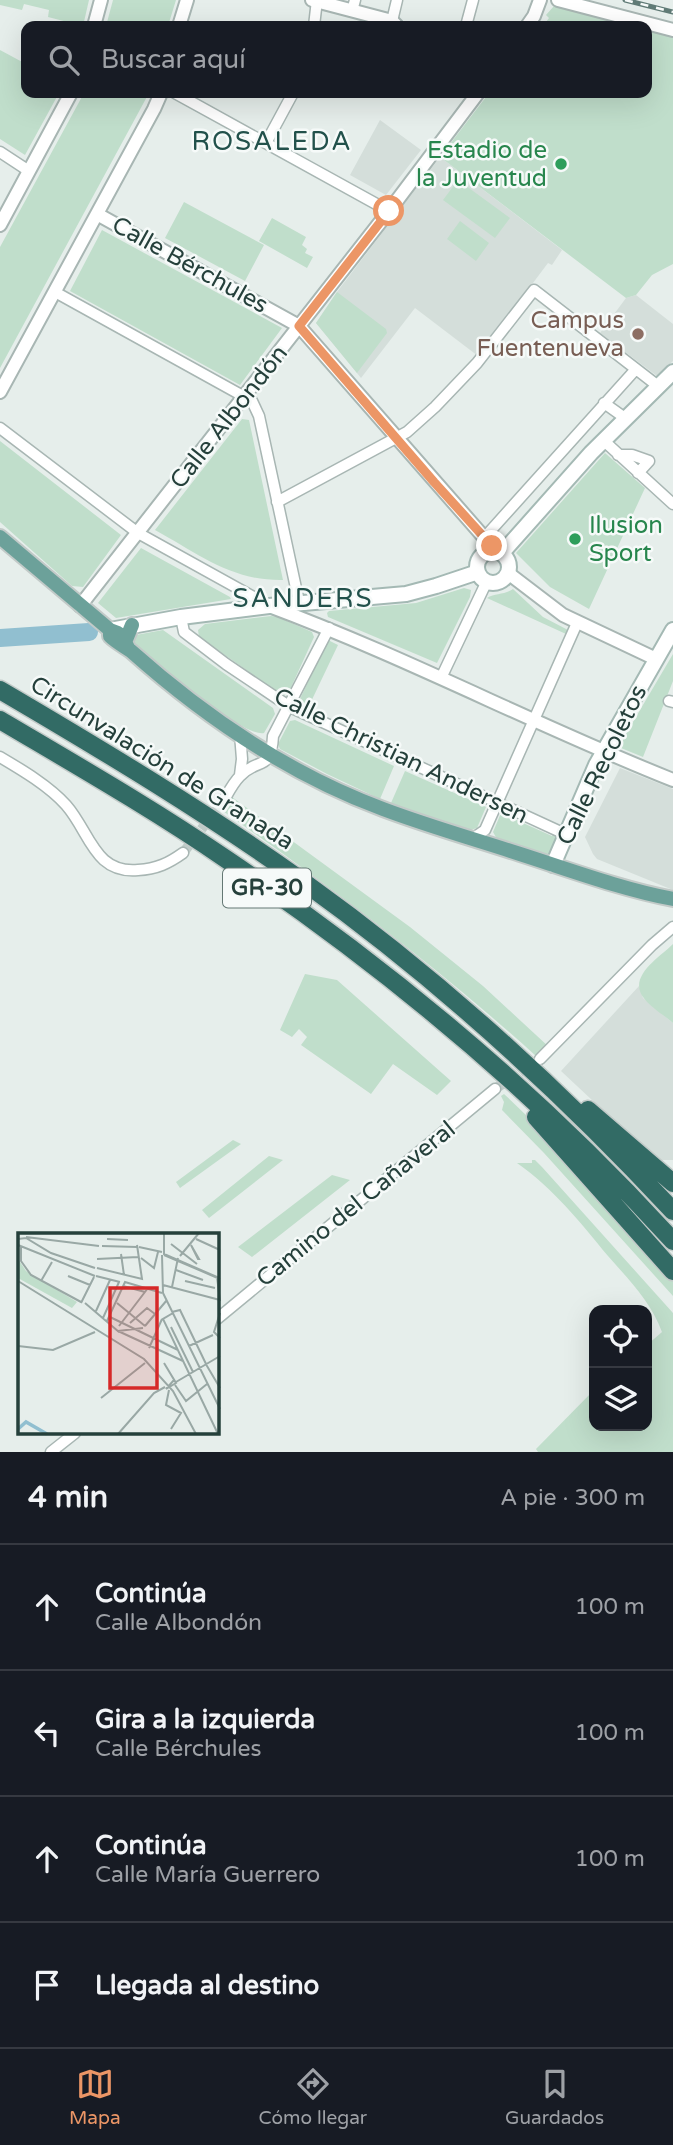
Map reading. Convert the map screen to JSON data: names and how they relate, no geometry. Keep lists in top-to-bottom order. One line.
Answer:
{"streets":{"highway":["Circunvalación de Granada","GR-30"],"main road":["Calle Recoletos"],"street":["Calle Bérchules","Calle Albondón","Calle Christian Andersen","Camino del Cañaveral"]},"crossings":[["Calle Bérchules","Calle Albondón"],["Calle Christian Andersen","Calle Recoletos"]],"districts":["ROSALEDA","SANDERS"],"places":["Estadio de la Juventud","Campus Fuentenueva","Ilusion Sport"],"page":{"search":"Buscar aquí","heading":["4 min","A pie · 300 m"],"list":[["Continúa","Calle Albondón","100 m"],["Gira a la izquierda","Calle Bérchules","100 m"],["Continúa","Calle María Guerrero","100 m"],"Llegada al destino"],"nav":["Mapa","Cómo llegar","Guardados"]}}
